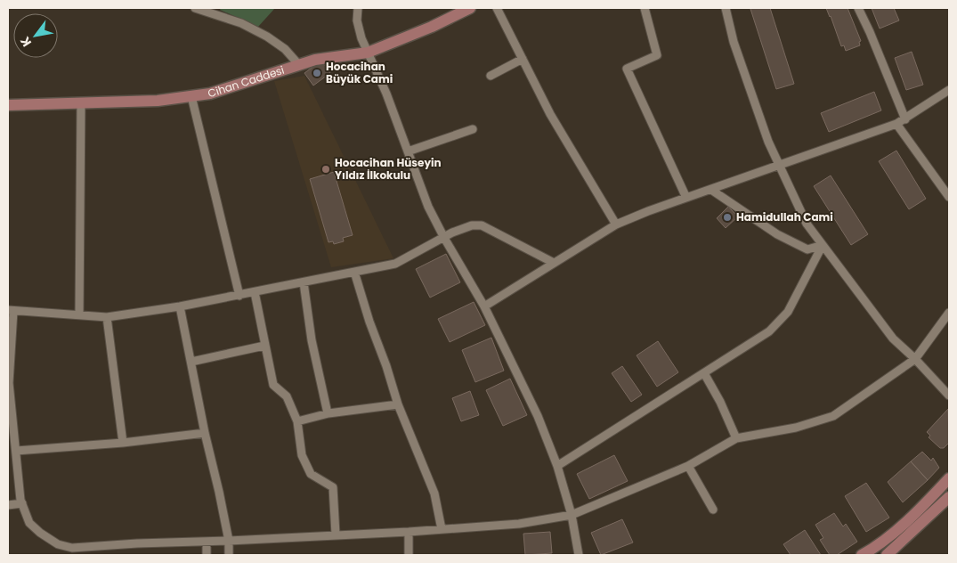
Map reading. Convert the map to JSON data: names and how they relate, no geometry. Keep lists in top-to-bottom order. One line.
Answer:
{"streets":{"street":["Cihan Caddesi"]},"places":["Hocacihan Büyük Cami","Hocacihan Hüseyin Yıldız İlkokulu","Hamidullah Cami"],"north":"bottom left"}
